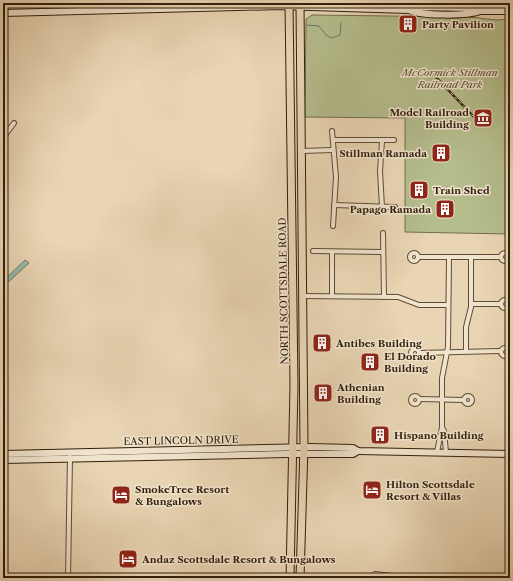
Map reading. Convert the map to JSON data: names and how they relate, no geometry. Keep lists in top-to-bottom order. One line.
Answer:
{"streets":{"main road":["NORTH SCOTTSDALE ROAD","EAST LINCOLN DRIVE"]},"crossings":[["NORTH SCOTTSDALE ROAD","EAST LINCOLN DRIVE"]],"parks":["McCormick Stillman Railroad Park"],"places":{"building":["Party Pavilion","Stillman Ramada","Train Shed","Papago Ramada","Antibes Building","El Dorado Building","Athenian Building","Hispano Building"],"museum":["Model Railroad Building"],"hotel":["Hilton Scottsdale Resort & Villas","SmokeTree Resort & Bungalows","Andaz Scottsdale Resort & Bungalows"]}}
